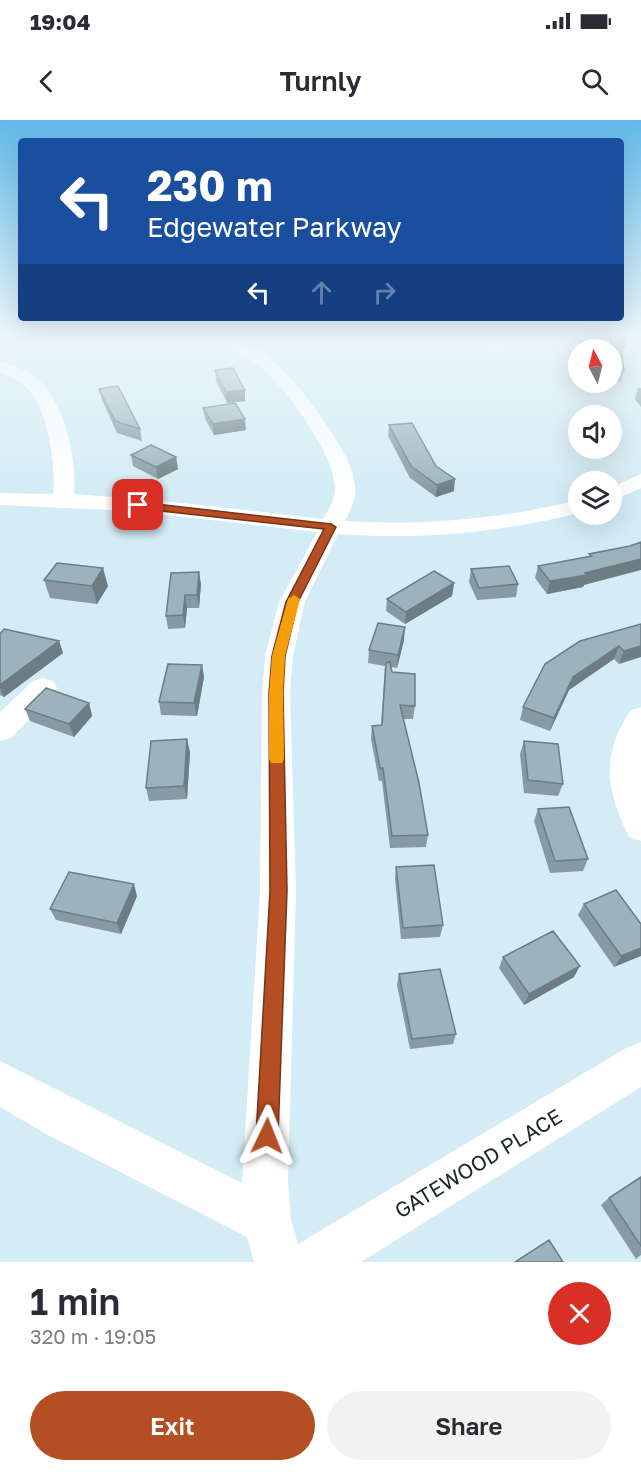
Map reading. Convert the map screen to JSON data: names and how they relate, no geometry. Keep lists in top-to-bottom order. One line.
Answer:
{"streets":{"street":["GATEWOOD PLACE"]},"north":"top","page":{"status":"19:04","header":"Turnly","turn":["230 m","Edgewater Parkway"],"heading":["1 min","320 m · 19:05"],"buttons":["Exit","Share"]}}
